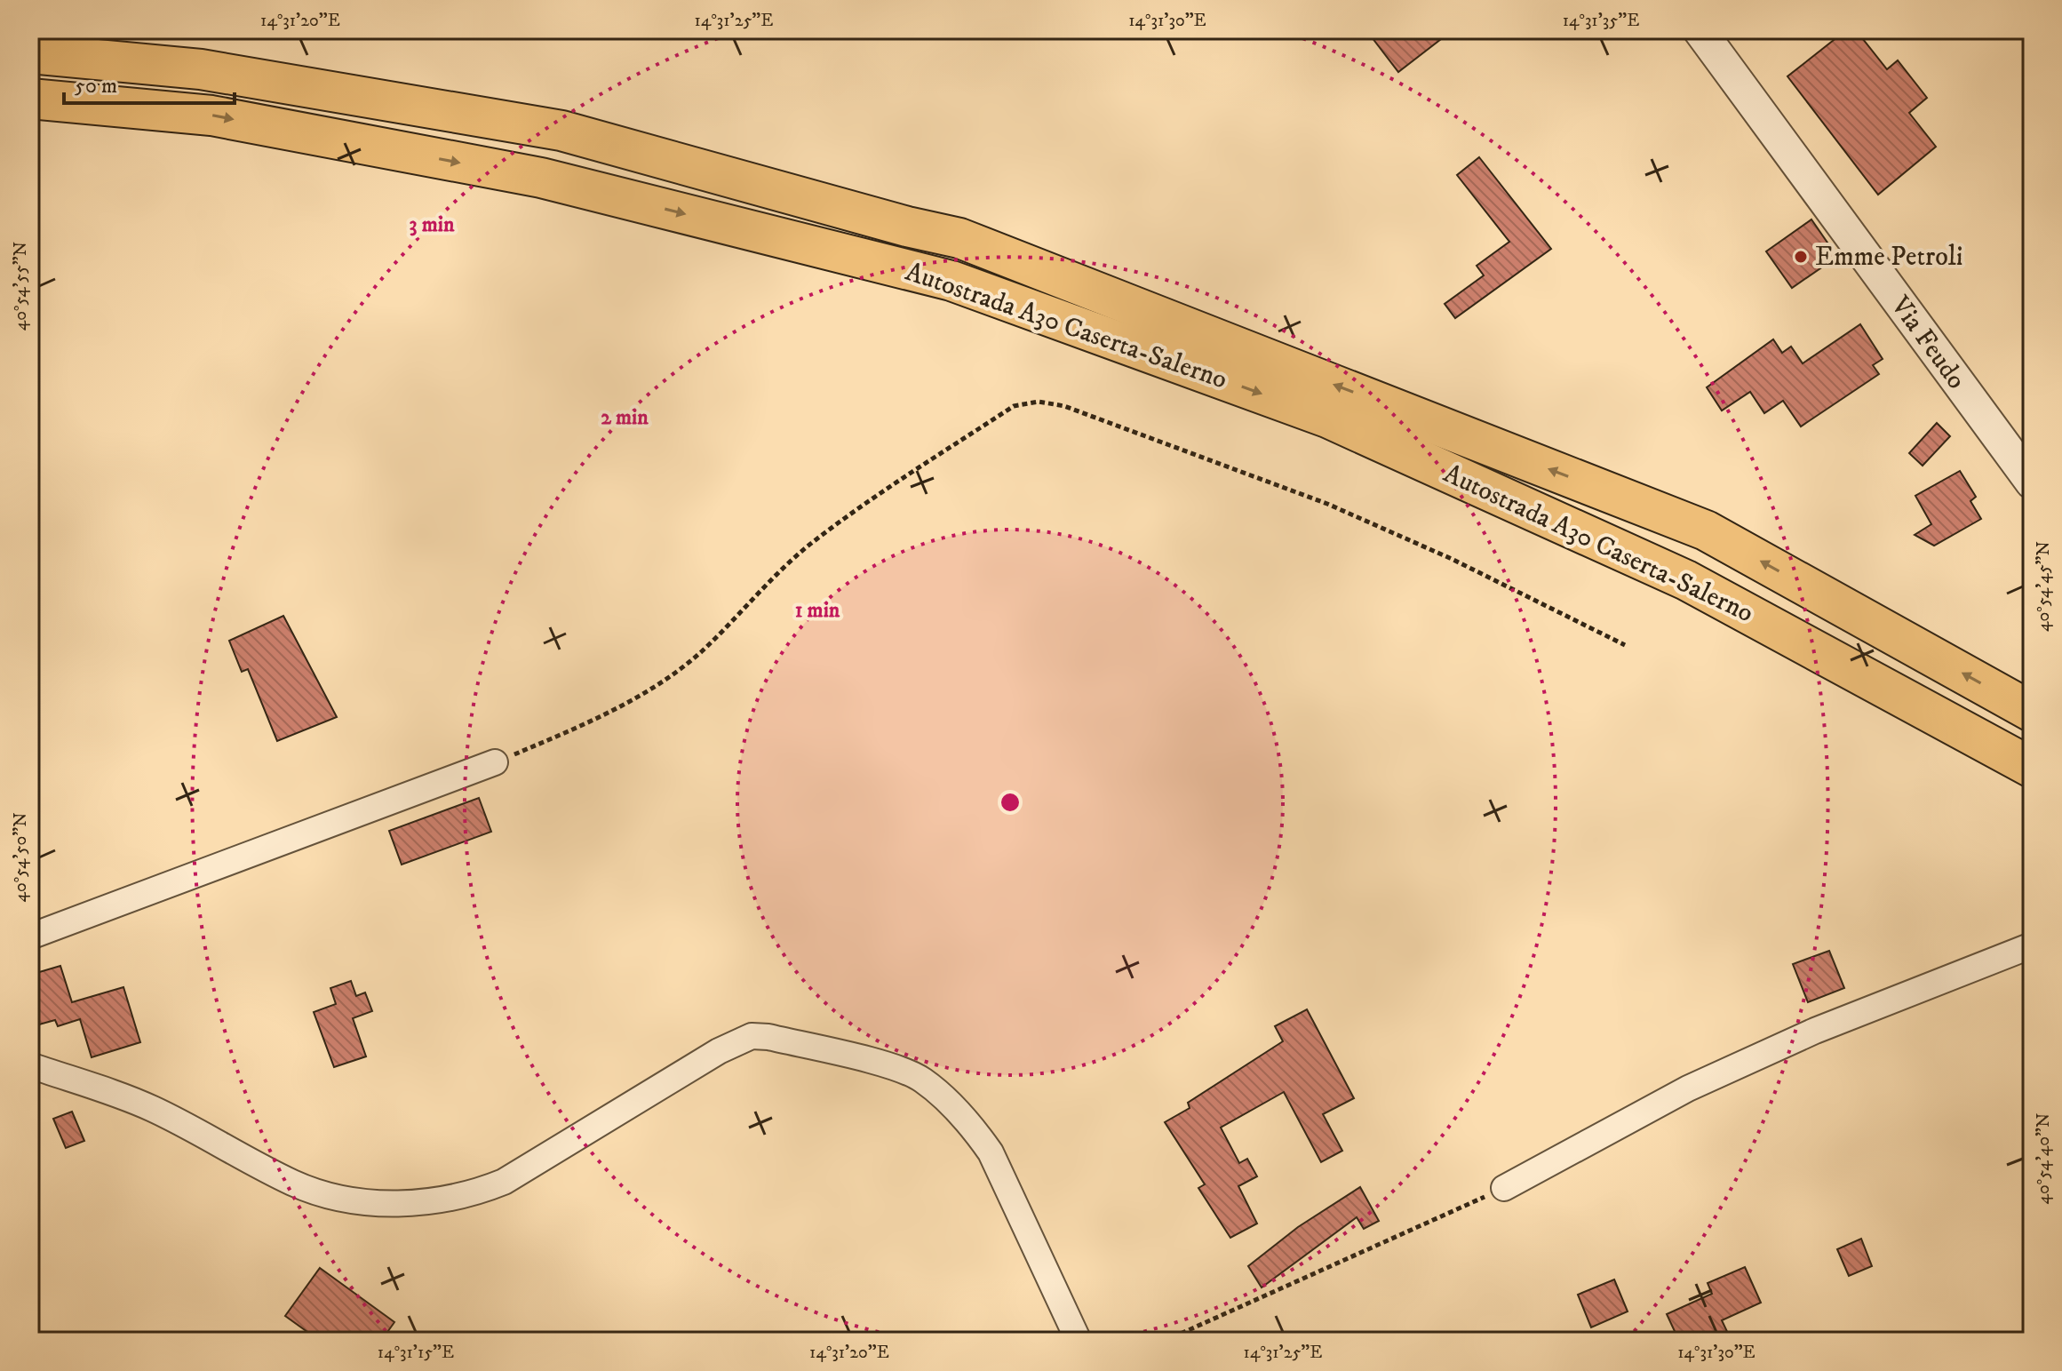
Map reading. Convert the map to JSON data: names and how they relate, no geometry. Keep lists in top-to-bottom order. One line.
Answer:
{"streets":{"highway":["Autostrada A30 Caserta-Salerno"],"street":["Via Feudo"]},"places":["Emme Petroli"],"scale_bar":"50 m","coordinates":["14°31'20\"E","14°31'25\"E","14°31'30\"E","14°31'35\"E","40°54'55\"N","40°54'45\"N","40°54'50\"N","40°54'40\"N","14°31'15\"E"],"rings":["3 min","2 min","1 min"]}
